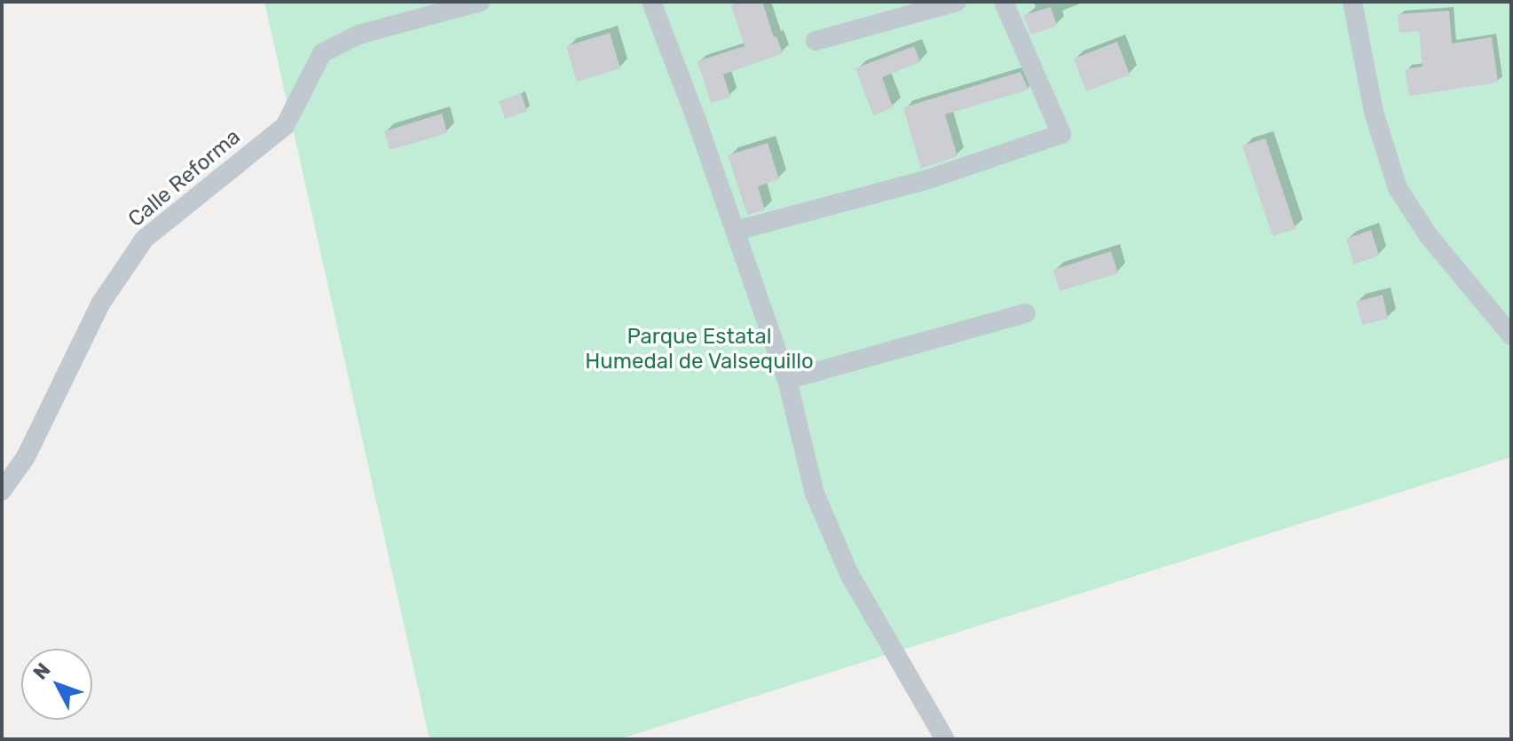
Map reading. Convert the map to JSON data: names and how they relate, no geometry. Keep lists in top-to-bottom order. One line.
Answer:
{"streets":{"street":["Calle Reforma"]},"parks":["Parque Estatal Humedal de Valsequillo"],"north":"top left"}
